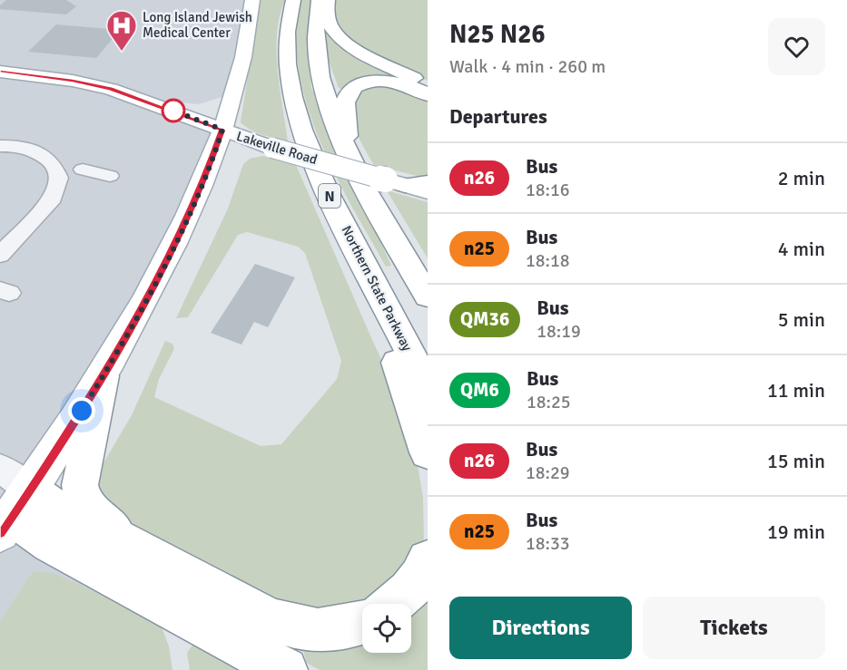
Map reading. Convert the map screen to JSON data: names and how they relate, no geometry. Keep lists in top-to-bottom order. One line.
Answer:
{"streets":{"main road":["Lakeville Road","N","Northern State Parkway"]},"crossings":[["Lakeville Road","N"]],"places":{"hospital":["Long Island Jewish Medical Center"]},"lines":["bus line n26"],"page":{"heading":[["N25 N26","Walk · 4 min · 260 m"],"Departures"],"list":[{"mark":"n26","name":"Bus","note":"18:16","value":"2 min"},{"mark":"n25","name":"Bus","note":"18:18","value":"4 min"},{"mark":"QM36","name":"Bus","note":"18:19","value":"5 min"},{"mark":"QM6","name":"Bus","note":"18:25","value":"11 min"},{"mark":"n26","name":"Bus","note":"18:29","value":"15 min"},{"mark":"n25","name":"Bus","note":"18:33","value":"19 min"}],"buttons":["Directions","Tickets"]}}
